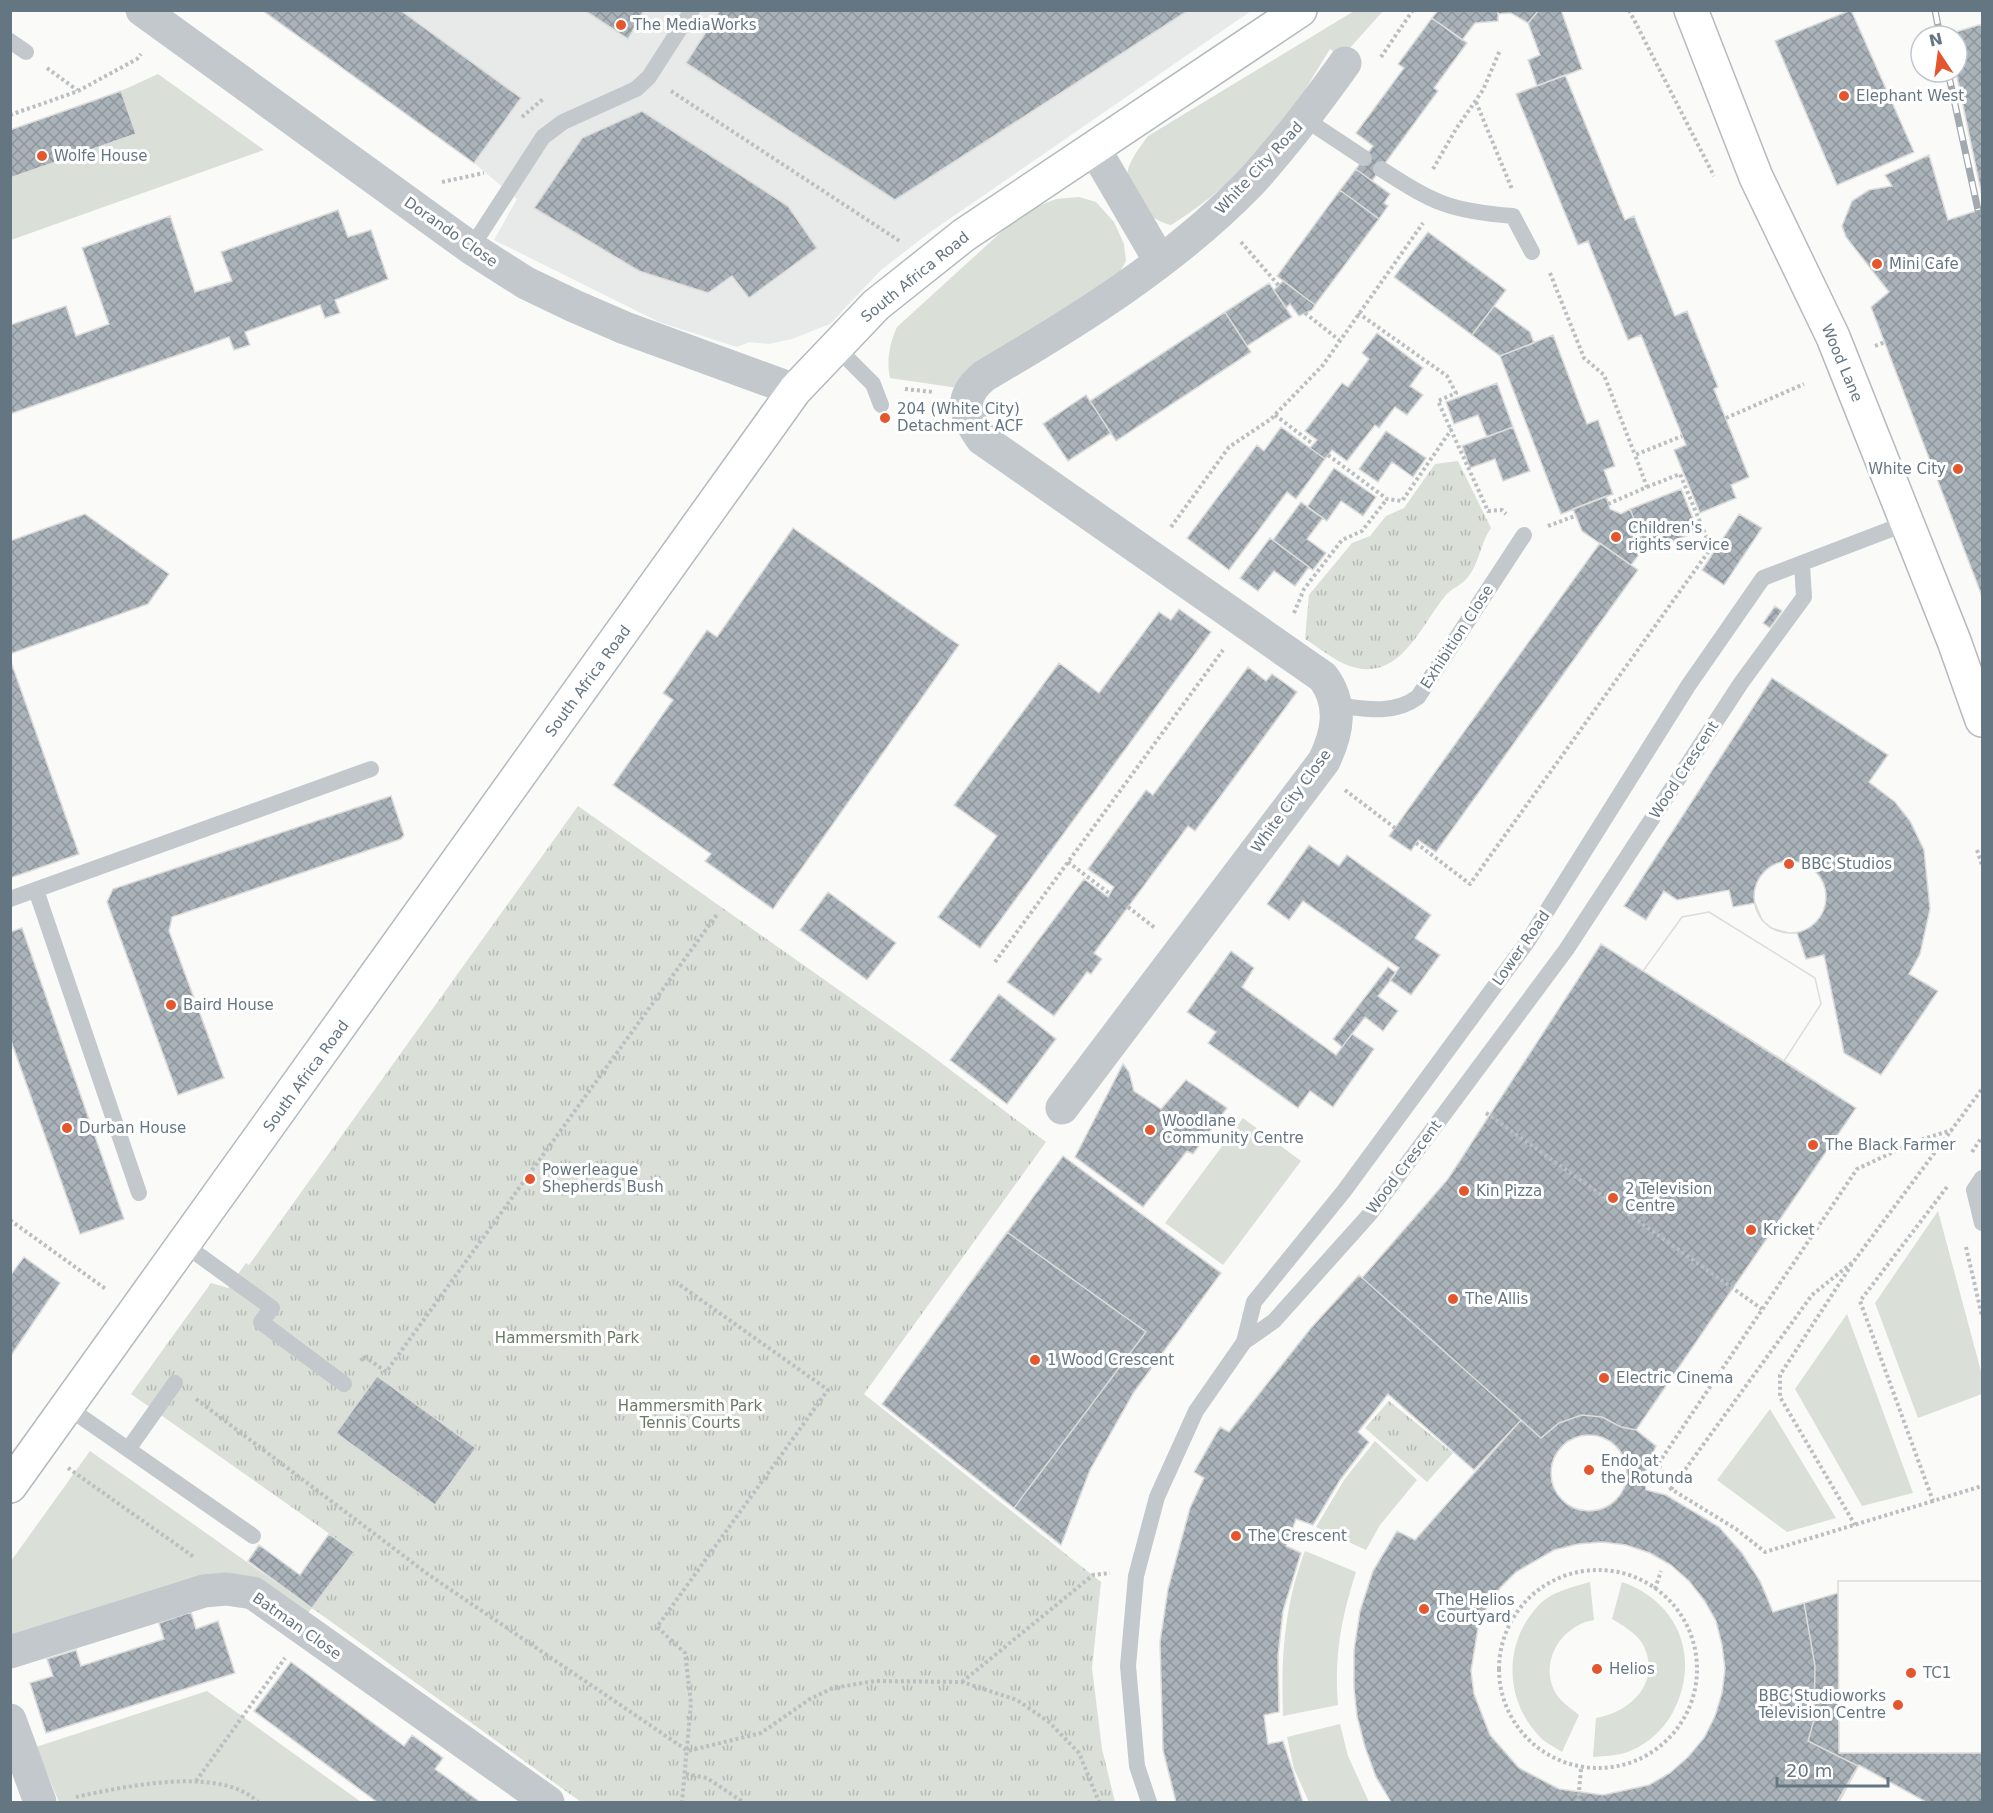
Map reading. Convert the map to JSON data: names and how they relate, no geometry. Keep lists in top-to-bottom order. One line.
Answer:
{"streets":{"street":["White City Road","Dorando Close","South Africa Road","Wood Lane","White City Close","Batman Close"],"lane":["Exhibition Close","Wood Crescent","Lower Road"]},"crossings":[["White City Road","White City Close"],["Dorando Close","South Africa Road"],["Wood Lane","Lower Road"],["Exhibition Close","White City Close"],["Wood Crescent","Lower Road"]],"parks":["Hammersmith Park","Hammersmith Park Tennis Courts"],"places":["The MediaWorks","Elephant West","Wolfe House","Mini Cafe","204 (White City) Detachment ACF","White City","Children's rights service","BBC Studios","Baird House","Durban House","Woodlane Community Centre","The Black Farmer","Powerleague Shepherds Bush","Kin Pizza","2 Television Centre","Kricket","The Allis","1 Wood Crescent","Electric Cinema","Endo at the Rotunda","The Crescent","The Helios Courtyard","Helios","TC1","BBC Studioworks Television Centre"],"scale_bar":"20 m","north":"top"}
